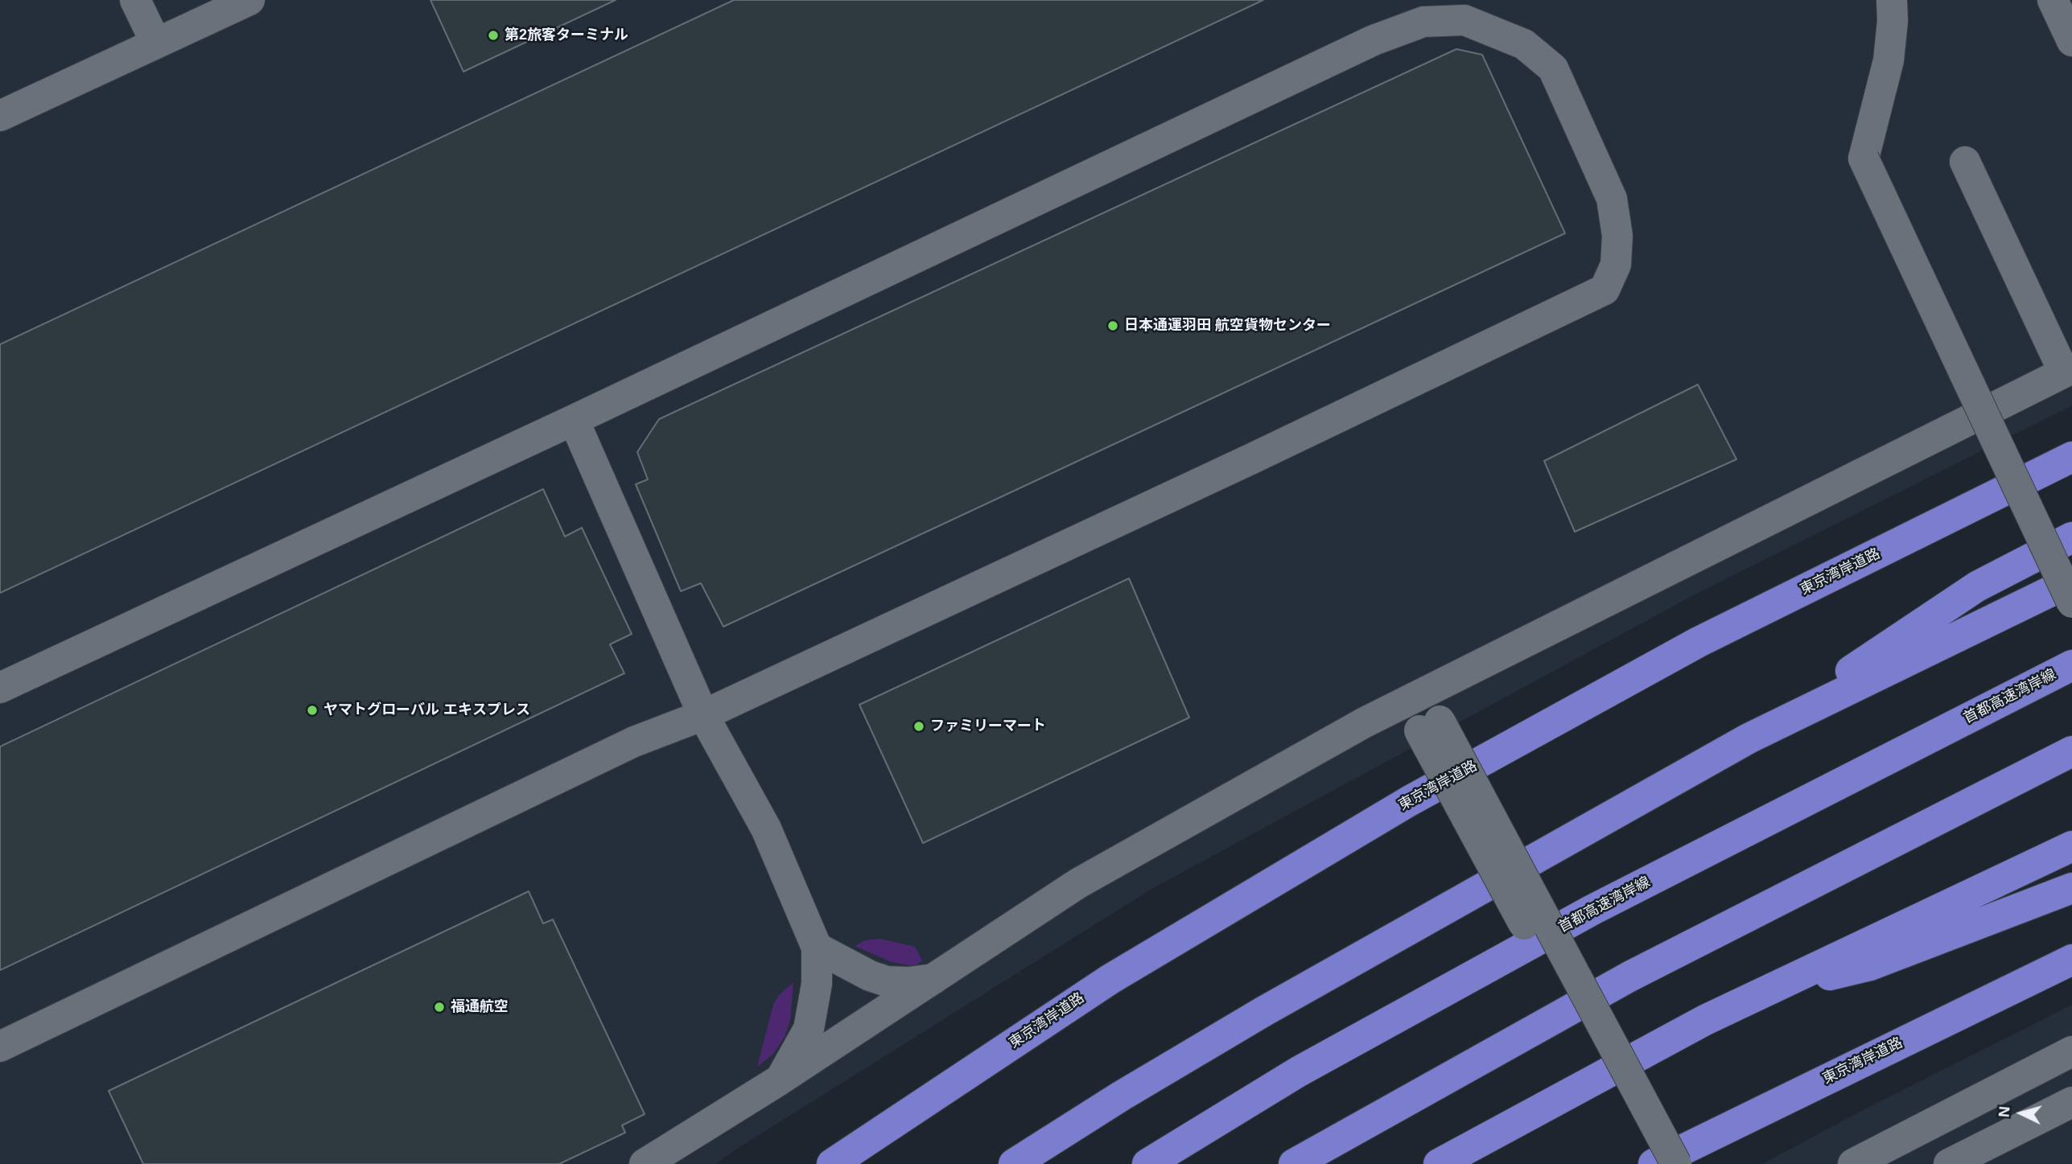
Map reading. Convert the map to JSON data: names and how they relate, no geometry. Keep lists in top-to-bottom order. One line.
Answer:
{"streets":{"highway":["東京湾岸道路","首都高速湾岸線"]},"places":["第2旅客ターミナル","日本通運羽田 航空貨物センター","ヤマトグローバル エキスプレス","ファミリーマート","福通航空"],"north":"left"}
